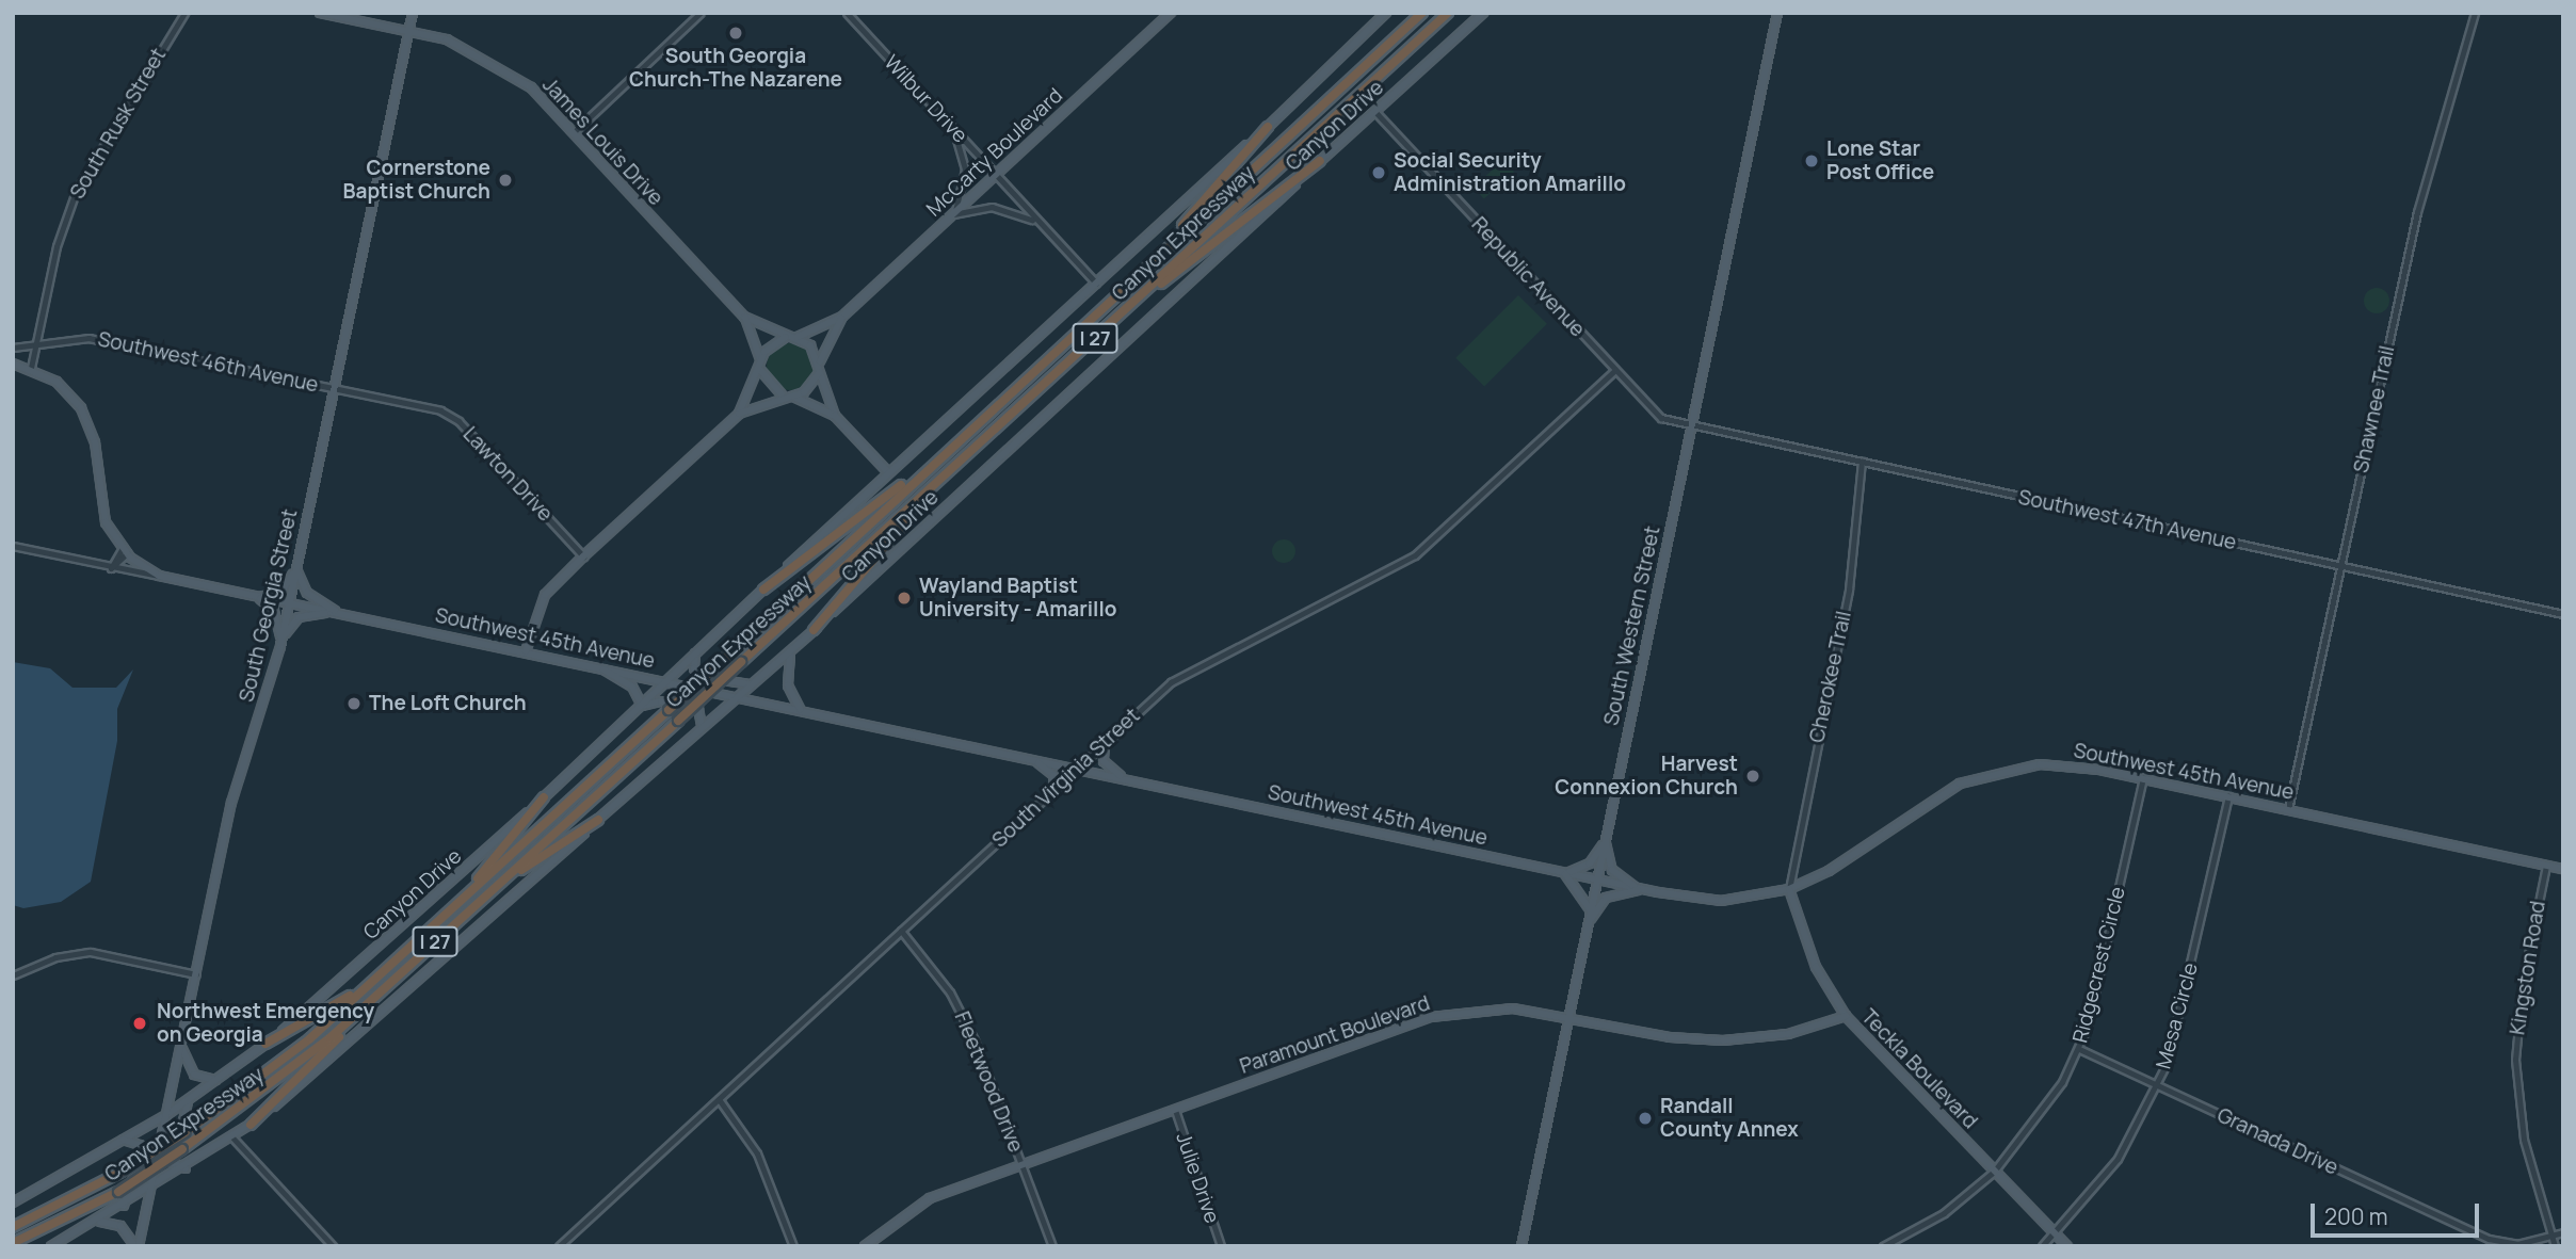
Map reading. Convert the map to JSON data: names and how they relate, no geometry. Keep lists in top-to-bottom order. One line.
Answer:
{"streets":{"highway":["Canyon Expressway","I 27"],"main road":["Canyon Drive","James Louis Drive","McCarty Boulevard","South Georgia Street","South Western Street","Southwest 45th Avenue","Paramount Boulevard","Teckla Boulevard"],"street":["Wilbur Drive","South Rusk Street","Republic Avenue","Southwest 46th Avenue","Shawnee Trail","Lawton Drive","Southwest 47th Avenue","Cherokee Trail","South Virginia Street","Ridgecrest Circle","Kingston Road","Mesa Circle","Fleetwood Drive","Granada Drive","Julie Drive"]},"crossings":[["Wilbur Drive","Canyon Drive"],["Wilbur Drive","McCarty Boulevard"],["South Rusk Street","Southwest 46th Avenue"],["Canyon Drive","James Louis Drive"],["Canyon Drive","Republic Avenue"],["Canyon Drive","South Georgia Street"],["Canyon Drive","Southwest 45th Avenue"],["James Louis Drive","McCarty Boulevard"],["James Louis Drive","South Georgia Street"],["Republic Avenue","Southwest 47th Avenue"],["Republic Avenue","South Western Street"],["Republic Avenue","South Virginia Street"],["Southwest 46th Avenue","Lawton Drive"],["Southwest 46th Avenue","South Georgia Street"],["Shawnee Trail","Southwest 47th Avenue"],["Shawnee Trail","Southwest 45th Avenue"],["Lawton Drive","South Georgia Street"],["Southwest 47th Avenue","South Western Street"],["Southwest 47th Avenue","Cherokee Trail"],["South Georgia Street","Southwest 45th Avenue"],["South Western Street","Southwest 45th Avenue"],["South Western Street","Paramount Boulevard"],["Southwest 45th Avenue","Cherokee Trail"],["Southwest 45th Avenue","South Virginia Street"],["Southwest 45th Avenue","Ridgecrest Circle"],["Southwest 45th Avenue","Kingston Road"],["Southwest 45th Avenue","Mesa Circle"],["Southwest 45th Avenue","Teckla Boulevard"],["Cherokee Trail","Teckla Boulevard"],["South Virginia Street","Fleetwood Drive"],["Ridgecrest Circle","Teckla Boulevard"],["Ridgecrest Circle","Granada Drive"],["Kingston Road","Granada Drive"],["Mesa Circle","Teckla Boulevard"],["Mesa Circle","Granada Drive"],["Paramount Boulevard","Teckla Boulevard"],["Paramount Boulevard","Fleetwood Drive"],["Paramount Boulevard","Julie Drive"]],"places":["South Georgia Church-The Nazarene","Lone Star Post Office","Social Security Administration Amarillo","Cornerstone Baptist Church","Wayland Baptist University - Amarillo","The Loft Church","Harvest Connexion Church","Northwest Emergency on Georgia","Randall County Annex"],"scale_bar":"200 m"}
